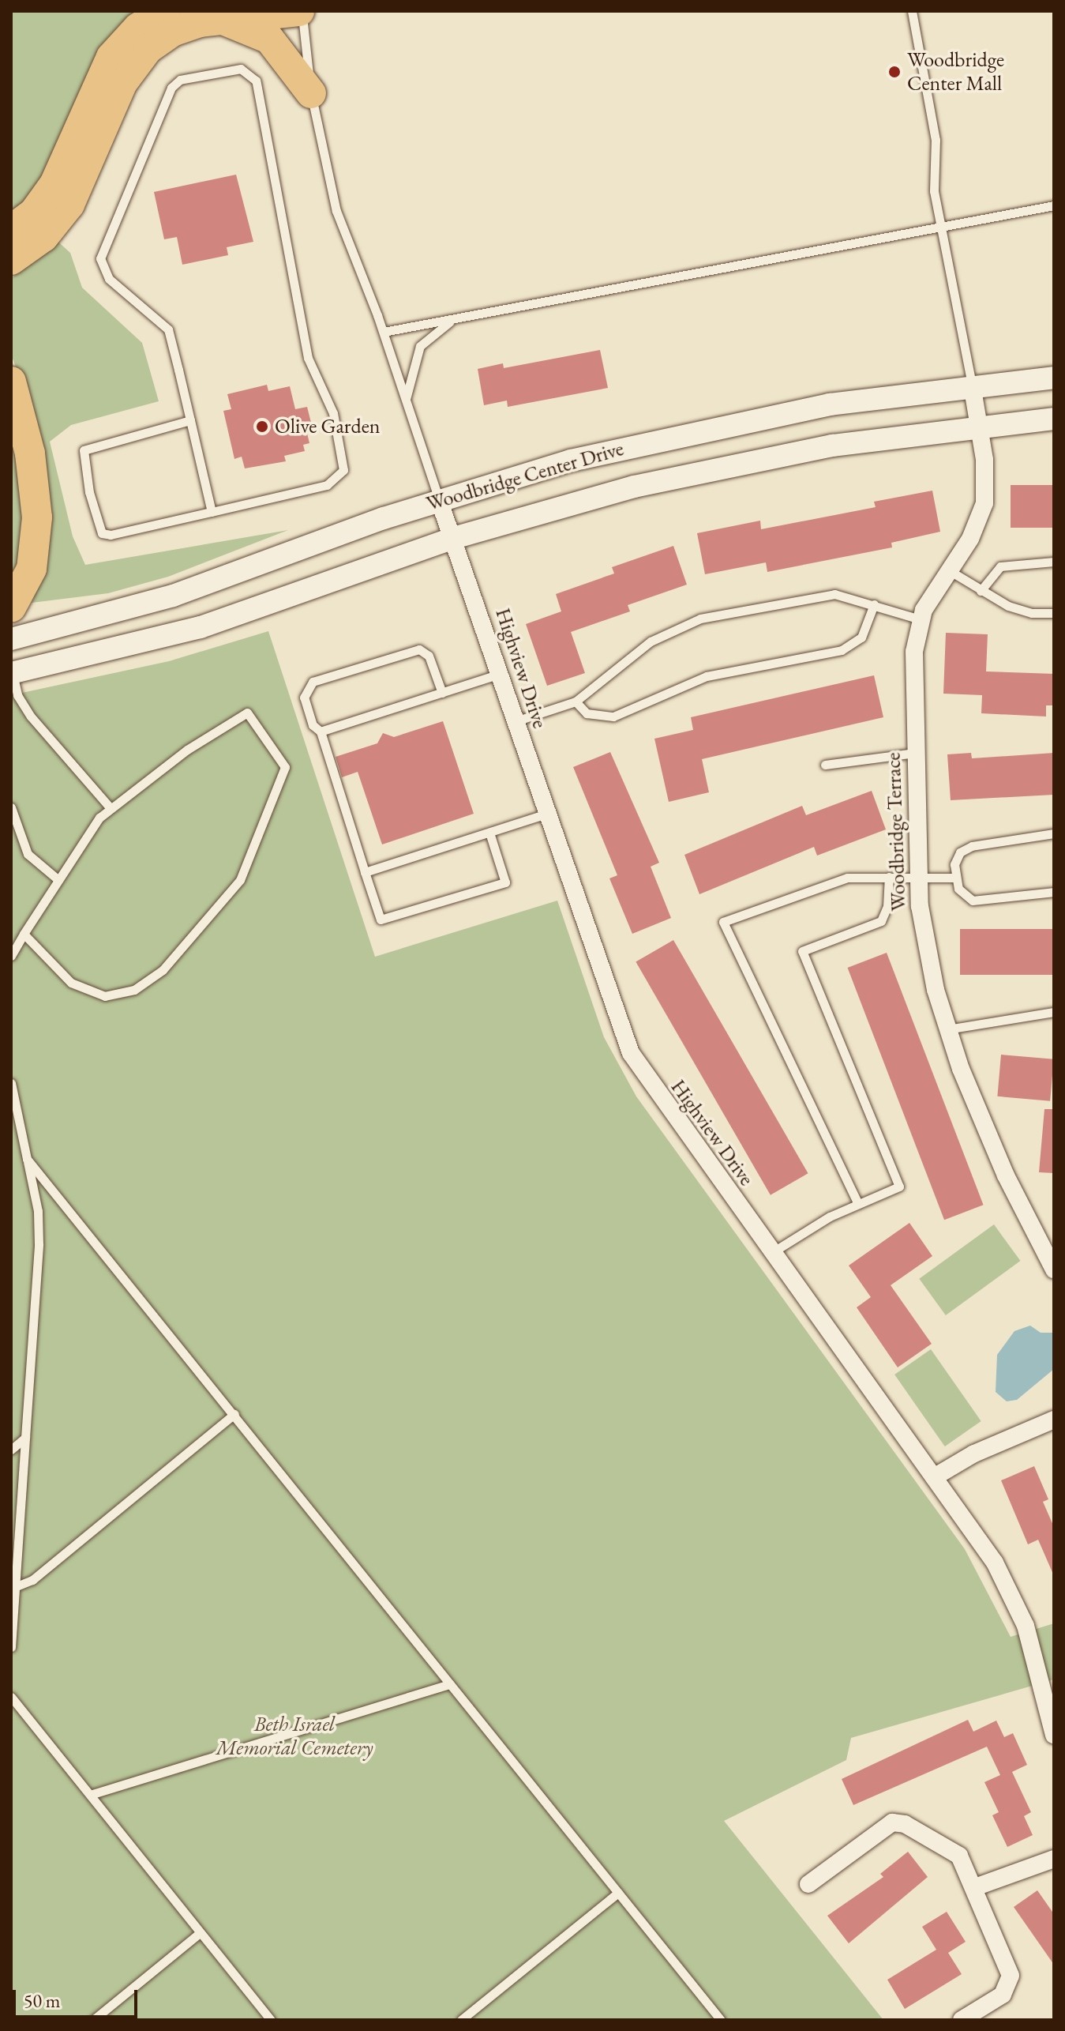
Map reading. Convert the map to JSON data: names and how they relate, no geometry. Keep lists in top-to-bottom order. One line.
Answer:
{"streets":{"street":["Woodbridge Center Drive","Highview Drive","Woodbridge Terrace"]},"crossings":[["Woodbridge Center Drive","Highview Drive"],["Woodbridge Center Drive","Woodbridge Terrace"]],"parks":["Beth Israel Memorial Cemetery"],"places":["Woodbridge Center Mall","Olive Garden"],"scale_bar":"50 m"}
